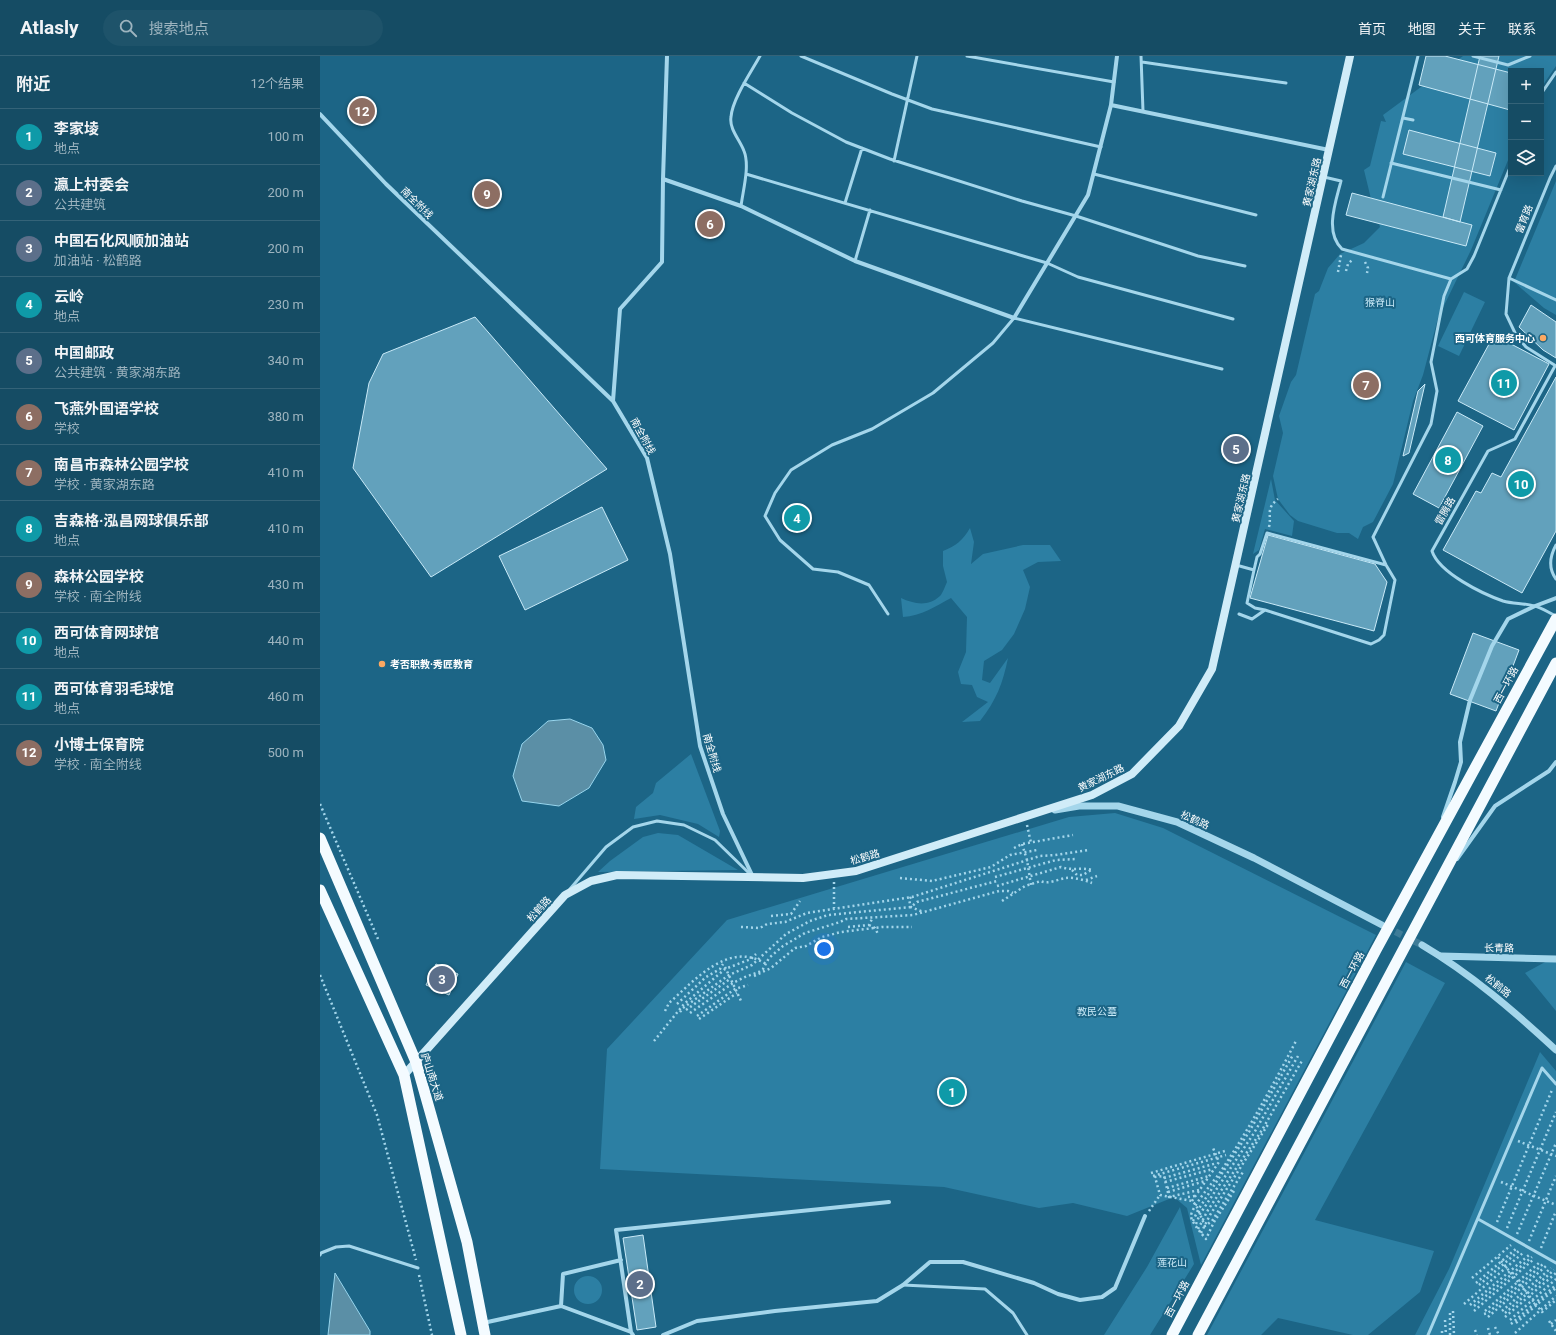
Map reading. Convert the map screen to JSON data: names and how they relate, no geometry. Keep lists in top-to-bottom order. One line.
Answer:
{"streets":{"highway":["西一环路","庐山南大道"],"main road":["黄家湖东路","松鹤路"],"street":["南全附线","长青路"],"lane":["雷育路","雷腾路"]},"crossings":[["黄家湖东路","松鹤路"],["南全附线","松鹤路"],["雷育路","雷腾路"],["雷腾路","西一环路"],["松鹤路","长青路"],["松鹤路","庐山南大道"]],"parks":["猴脊山","教民公墓","莲花山"],"places":["西可体育服务中心","考否职教·秀匠教育"],"page":{"header":"Atlasly","search":"搜索地点","nav":["首页","地图","关于","联系"],"heading":["附近","12个结果"],"map_buttons":["+","−"],"pins":["12","9","6","11","7","5","8","10","4","3","1","2"],"list":[{"mark":"1","name":"李家堎","note":"地点","value":"100 m"},{"mark":"2","name":"瀛上村委会","note":"公共建筑","value":"200 m"},{"mark":"3","name":"中国石化风顺加油站","note":"加油站 · 松鹤路","value":"200 m"},{"mark":"4","name":"云岭","note":"地点","value":"230 m"},{"mark":"5","name":"中国邮政","note":"公共建筑 · 黄家湖东路","value":"340 m"},{"mark":"6","name":"飞燕外国语学校","note":"学校","value":"380 m"},{"mark":"7","name":"南昌市森林公园学校","note":"学校 · 黄家湖东路","value":"410 m"},{"mark":"8","name":"吉森格·泓昌网球俱乐部","note":"地点","value":"410 m"},{"mark":"9","name":"森林公园学校","note":"学校 · 南全附线","value":"430 m"},{"mark":"10","name":"西可体育网球馆","note":"地点","value":"440 m"},{"mark":"11","name":"西可体育羽毛球馆","note":"地点","value":"460 m"},{"mark":"12","name":"小博士保育院","note":"学校 · 南全附线","value":"500 m"}]}}
